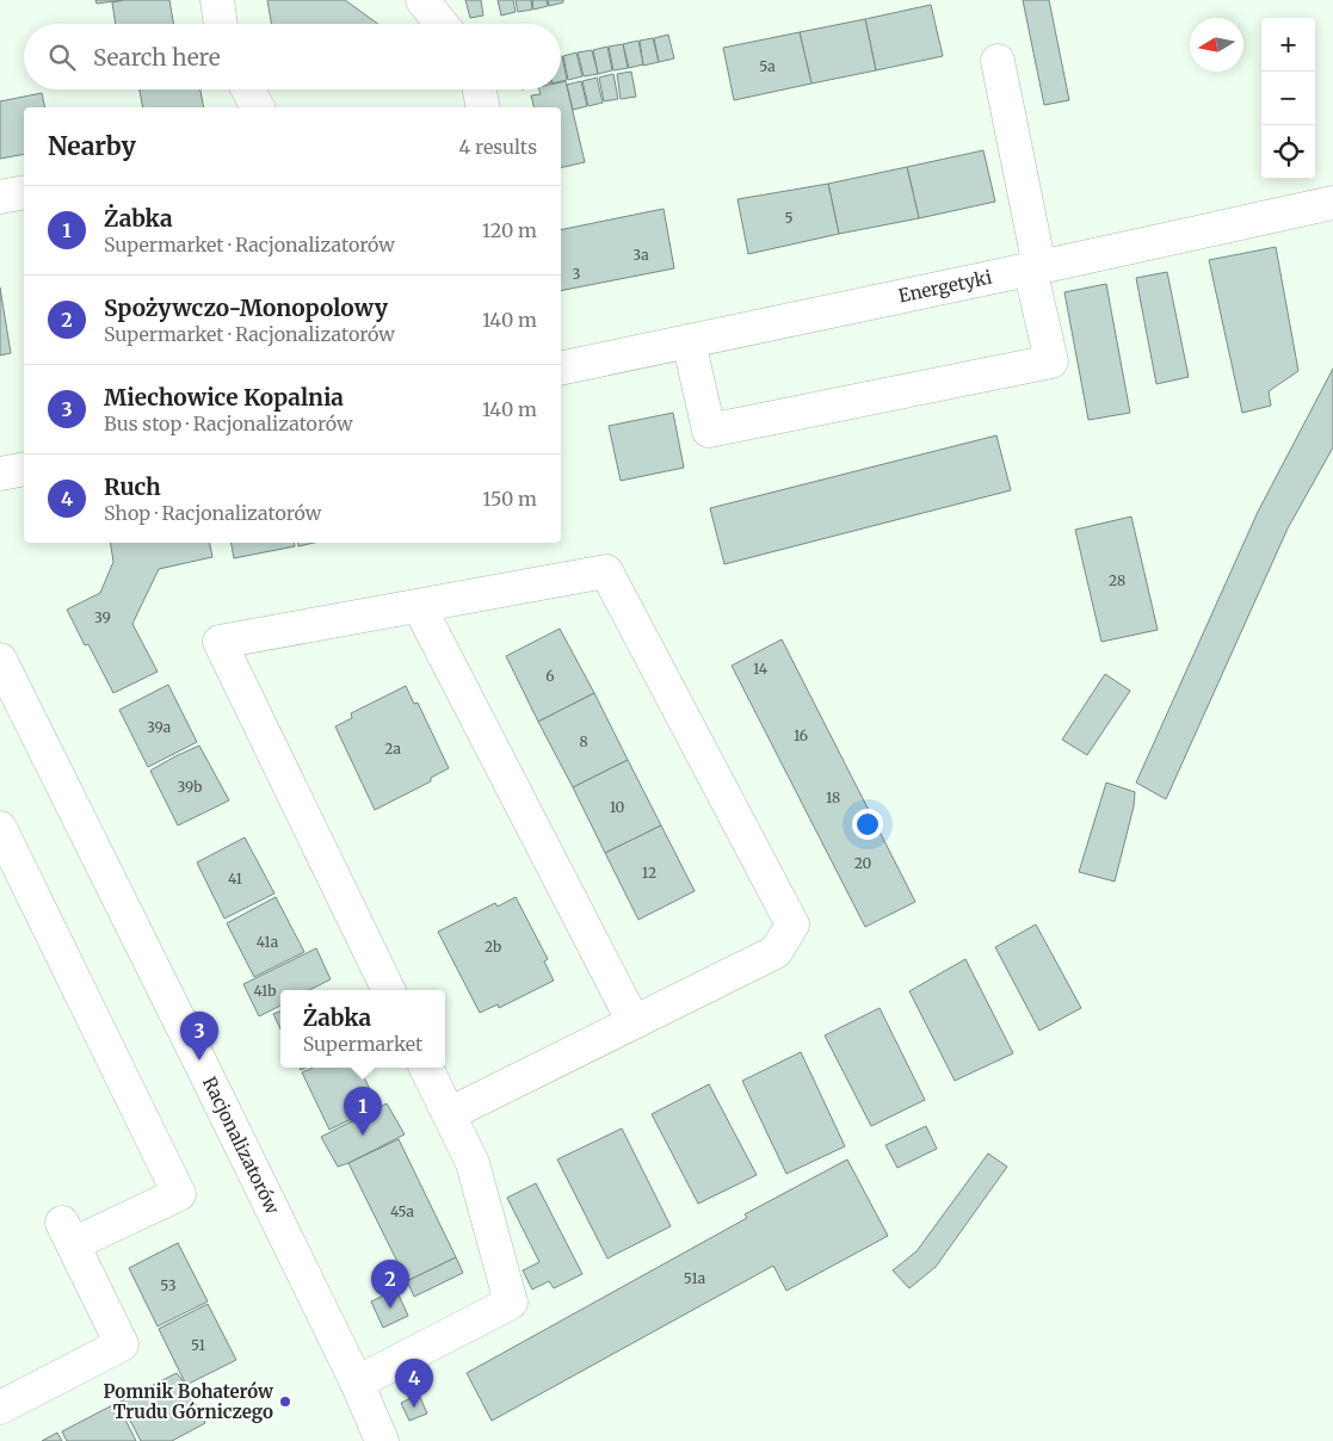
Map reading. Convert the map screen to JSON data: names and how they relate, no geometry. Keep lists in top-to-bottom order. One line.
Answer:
{"streets":{"street":["Energetyki","Racjonalizatorów"]},"places":["Pomnik Bohaterów Trudu Górniczego"],"house_numbers":["5a","5","3a","3","28","39","14","6","39a","16","8","2a","39b","18","10","20","12","41","41a","2b","41b","45a","51a","53","51"],"north":"left","page":{"map_buttons":["+","−"],"search":"Search here","heading":["Nearby","4 results"],"list":[{"mark":"1","name":"Żabka","note":"Supermarket · Racjonalizatorów","value":"120 m"},{"mark":"2","name":"Spożywczo-Monopolowy","note":"Supermarket · Racjonalizatorów","value":"140 m"},{"mark":"3","name":"Miechowice Kopalnia","note":"Bus stop · Racjonalizatorów","value":"140 m"},{"mark":"4","name":"Ruch","note":"Shop · Racjonalizatorów","value":"150 m"}],"popup":["Żabka","Supermarket"],"pins":["3","1","2","4"]}}
